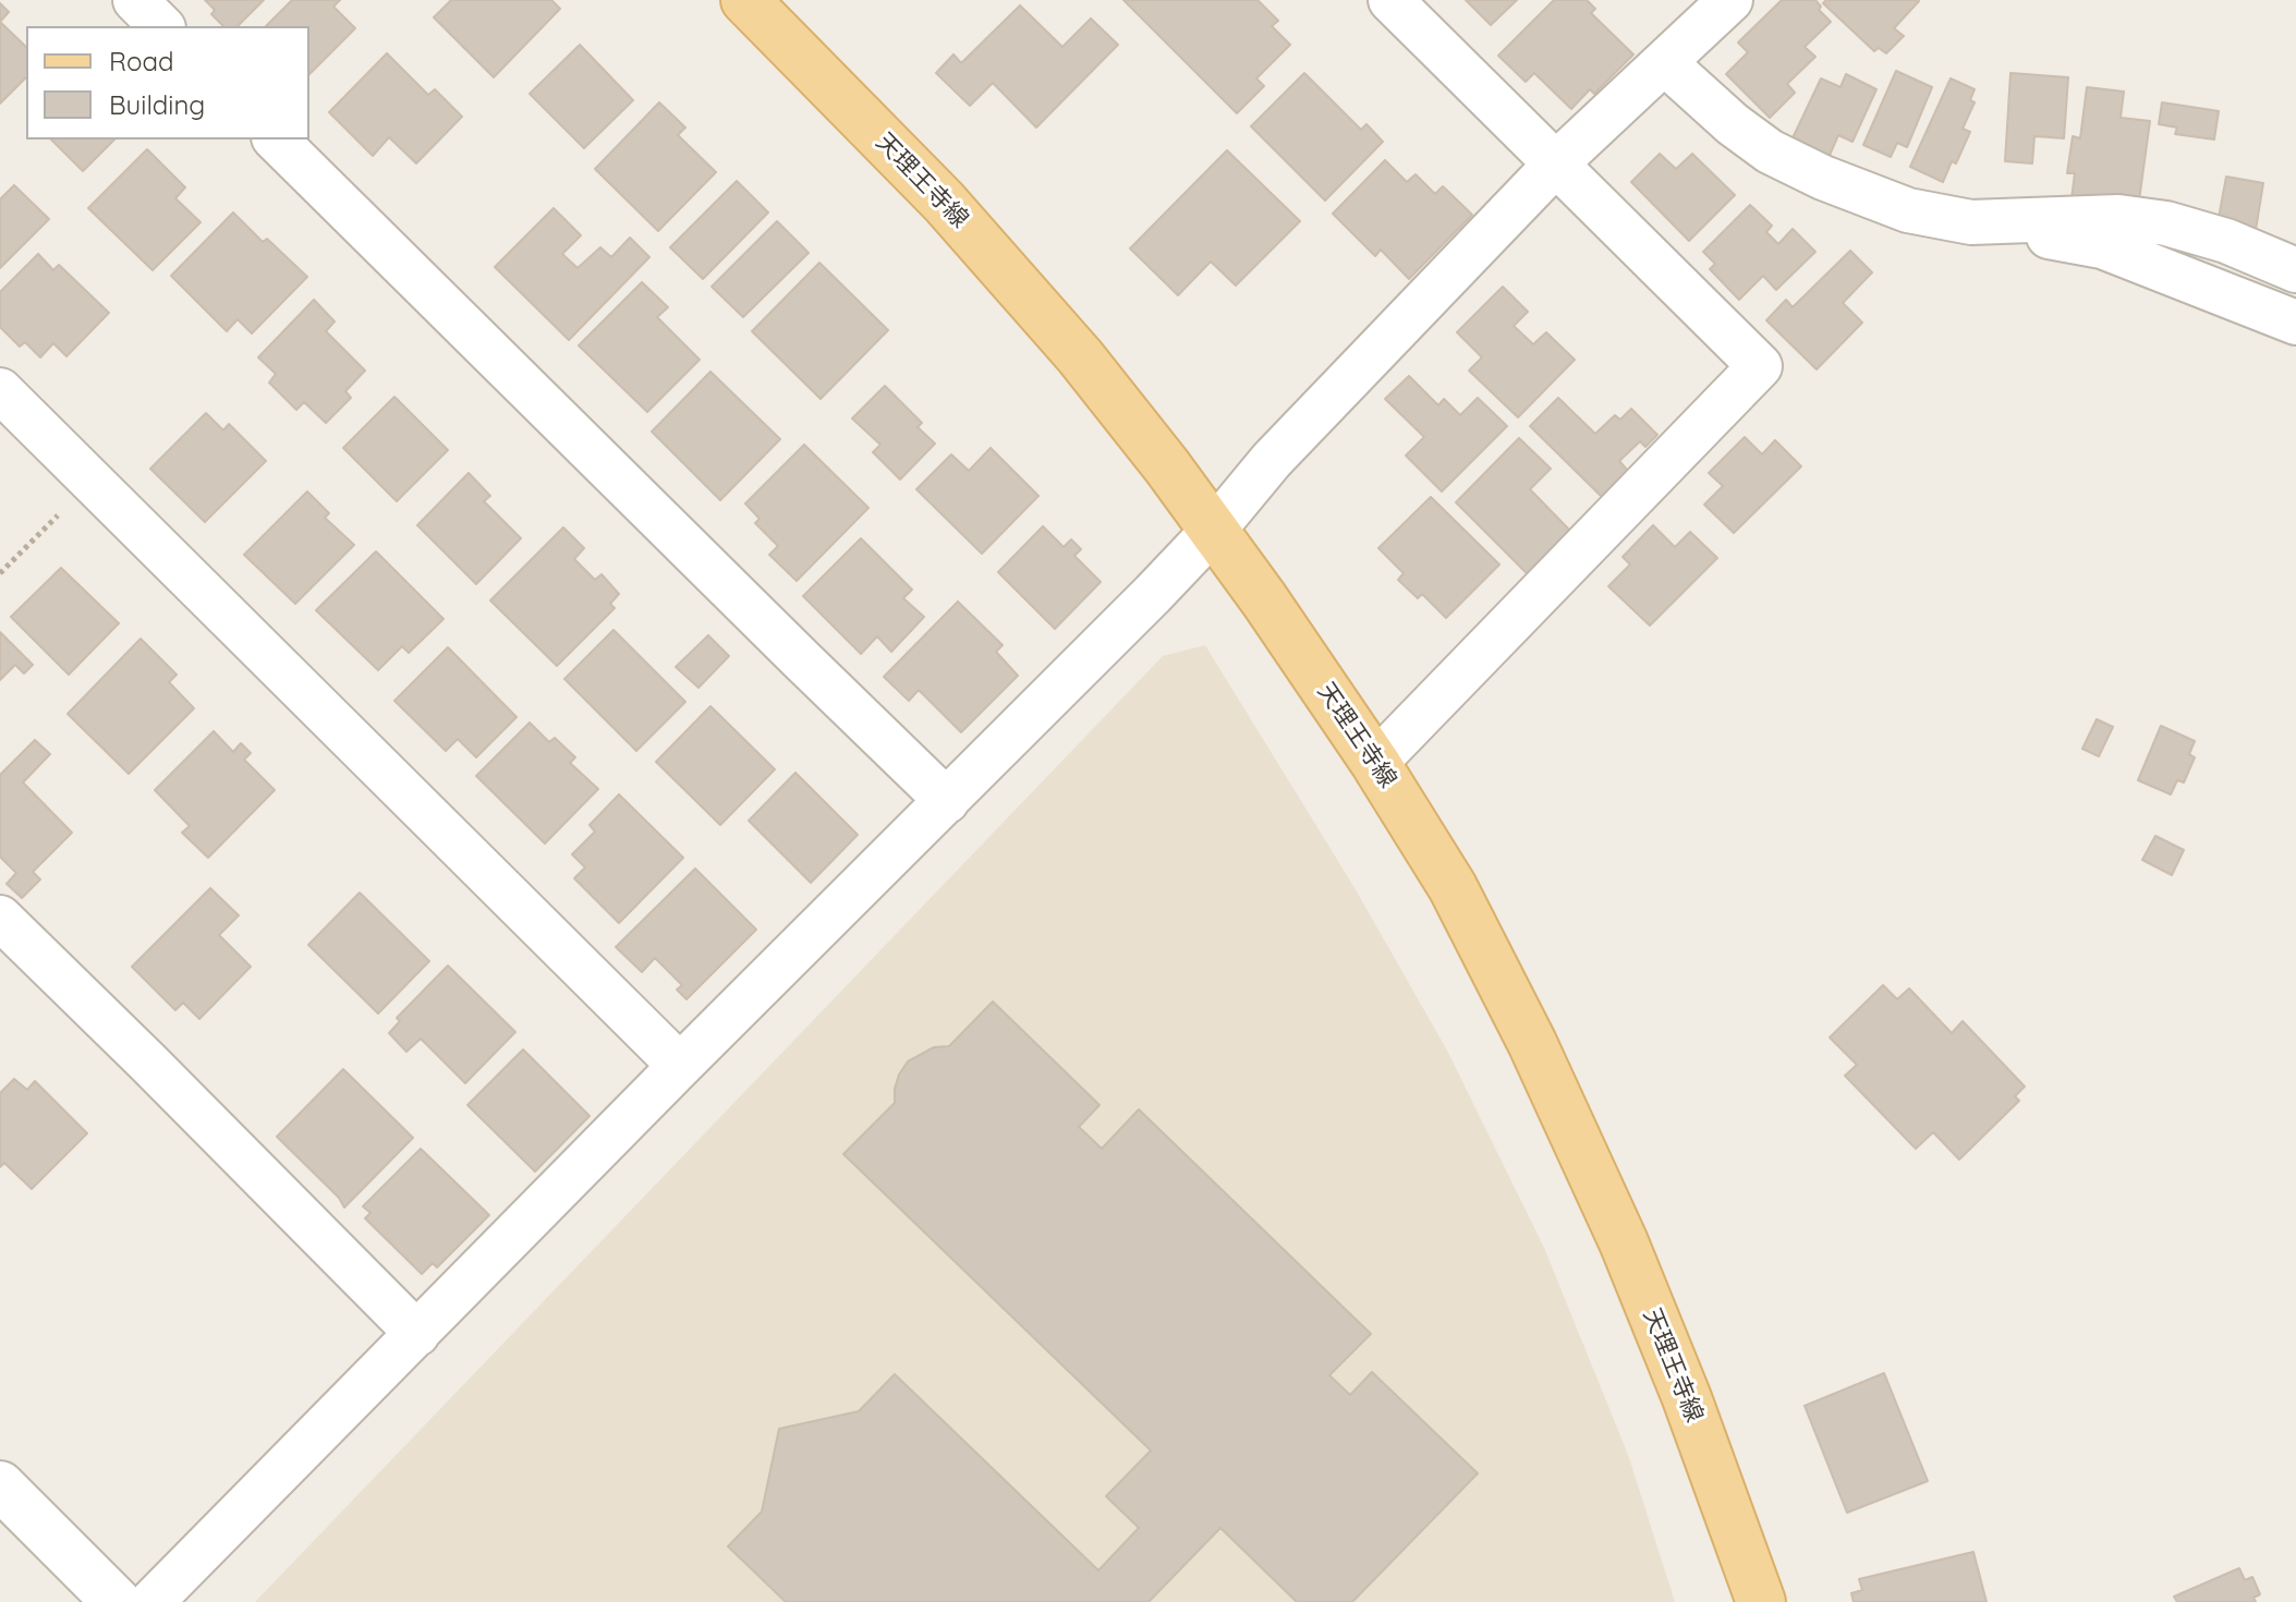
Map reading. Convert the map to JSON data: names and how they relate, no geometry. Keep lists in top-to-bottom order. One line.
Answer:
{"streets":{"main road":["天理王寺線"]},"legend":["Road","Building"]}
